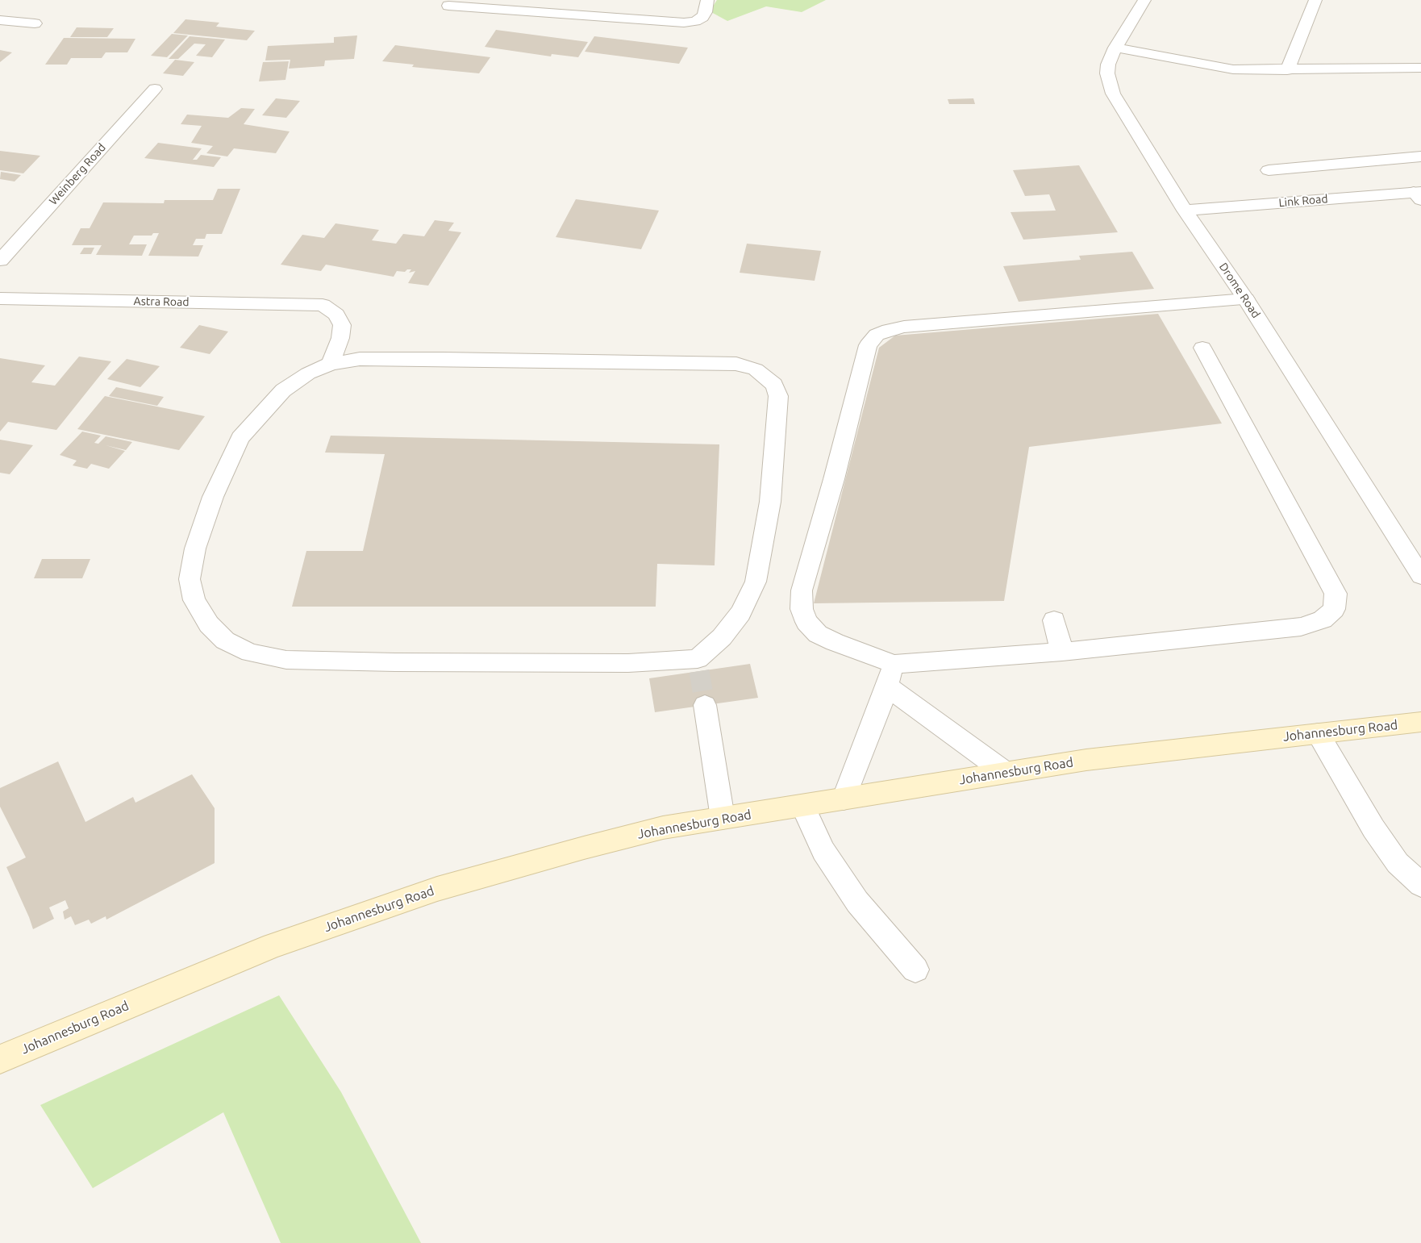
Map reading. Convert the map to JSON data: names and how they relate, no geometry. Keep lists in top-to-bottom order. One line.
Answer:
{"streets":{"main road":["Johannesburg Road"],"street":["Weinberg Road","Link Road","Drome Road","Astra Road"]},"crossings":[["Link Road","Drome Road"]]}
